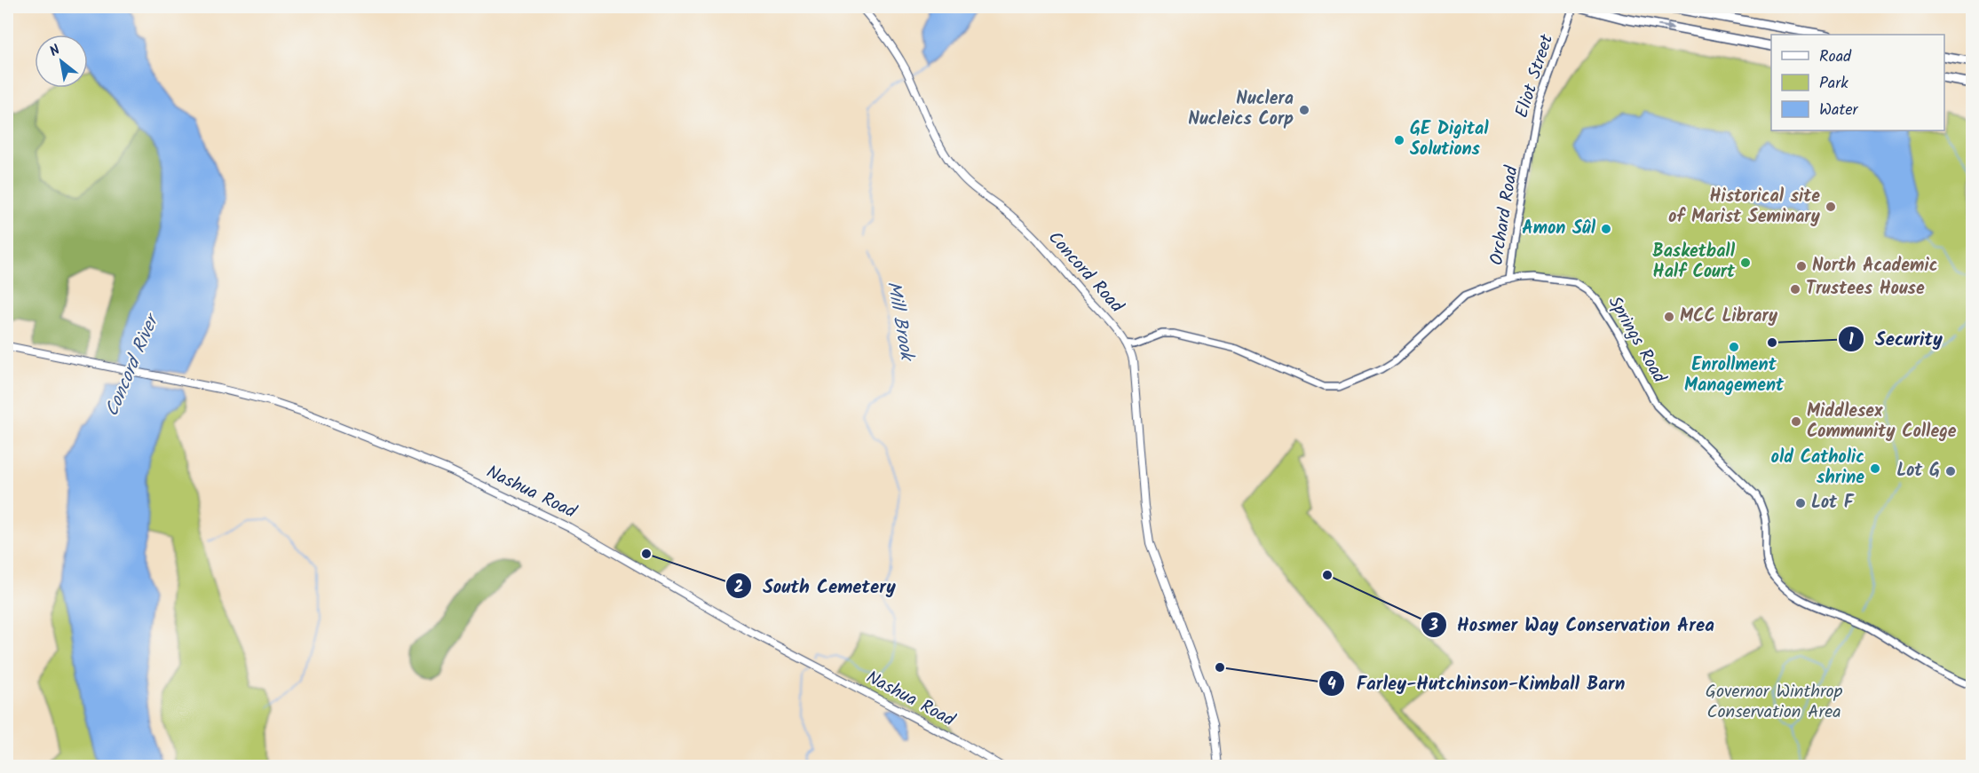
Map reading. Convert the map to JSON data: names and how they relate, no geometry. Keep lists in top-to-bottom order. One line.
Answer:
{"streets":{"main road":["Concord Road","Nashua Road"],"street":["Eliot Street","Orchard Road","Springs Road"]},"crossings":[["Eliot Street","Orchard Road"],["Orchard Road","Springs Road"],["Concord Road","Springs Road"]],"water":["Mill Brook","Concord River"],"parks":["Governor Winthrop Conservation Area"],"places":["Nuclera Nucleics Corp","GE Digital Solutions","Historical site of Marist Seminary","Amon Sûl","Basketball Half Court","North Academic","Trustees House","MCC Library","Security","Enrollment Management","Middlesex Community College","old Catholic shrine","Lot G","Lot F","South Cemetery","Hosmer Way Conservation Area","Farley-Hutchinson-Kimball Barn"],"legend":["Road","Park","Water"],"north":"top left"}
